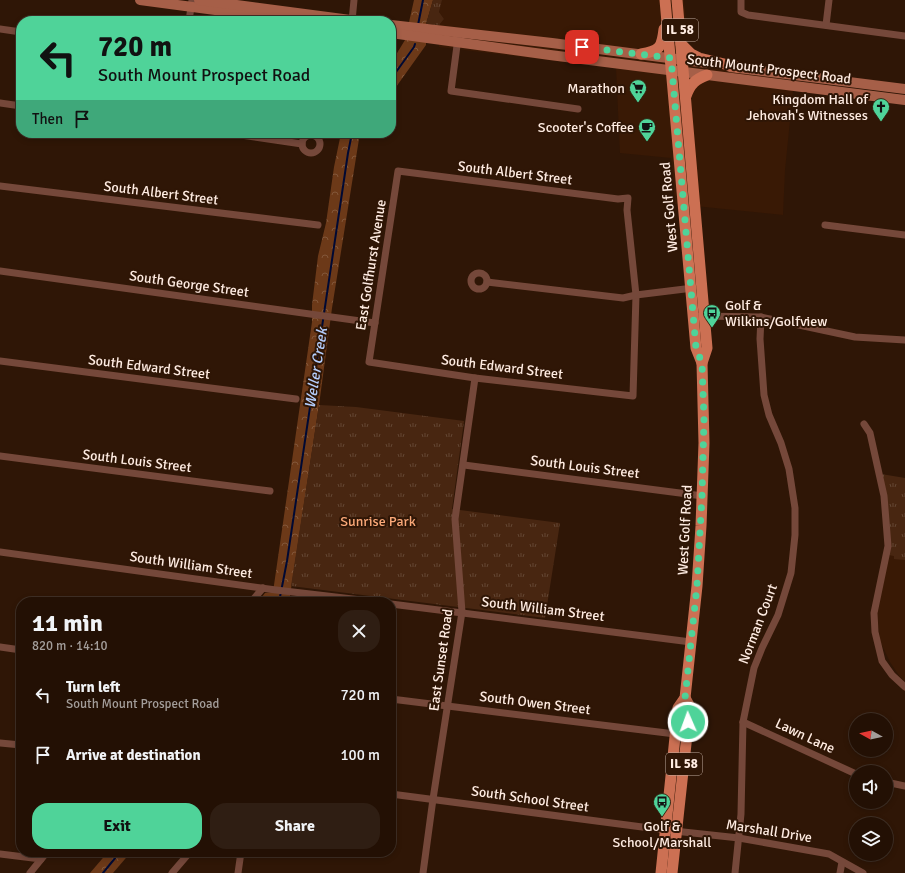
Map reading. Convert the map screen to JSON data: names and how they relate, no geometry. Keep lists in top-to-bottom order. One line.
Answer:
{"streets":{"main road":["IL 58","South Mount Prospect Road","West Golf Road"],"street":["South Albert Street","East Golfhurst Avenue","South George Street","South Edward Street","South Louis Street","South William Street","Norman Court","East Sunset Road","South Owen Street","Lawn Lane","South School Street","Marshall Drive"]},"crossings":[["IL 58","South Mount Prospect Road"],["IL 58","West Golf Road"],["South Mount Prospect Road","West Golf Road"],["South Albert Street","East Golfhurst Avenue"],["South Albert Street","South Edward Street"],["West Golf Road","South Louis Street"],["West Golf Road","South William Street"],["West Golf Road","South Owen Street"],["West Golf Road","South School Street"],["West Golf Road","Marshall Drive"],["East Golfhurst Avenue","South George Street"],["East Golfhurst Avenue","South Edward Street"],["South Edward Street","East Sunset Road"],["South Louis Street","East Sunset Road"],["South William Street","East Sunset Road"],["Norman Court","Lawn Lane"],["Norman Court","Marshall Drive"],["East Sunset Road","South Owen Street"],["East Sunset Road","South School Street"],["South School Street","Marshall Drive"]],"water":["Weller Creek"],"parks":["Sunrise Park"],"places":{"supermarket":["Marathon"],"church":["Kingdom Hall of Jehovah's Witnesses"],"cafe":["Scooter's Coffee"],"bus stop":["Golf & Wilkins/Golfview","Golf & School/Marshall"]},"north":"left","page":{"turn":["720 m","South Mount Prospect Road"],"then":"Then","heading":["11 min","820 m · 14:10"],"list":[{"name":"Turn left","note":"South Mount Prospect Road","value":"720 m"},{"name":"Arrive at destination","value":"100 m"}],"buttons":["Exit","Share"]}}
